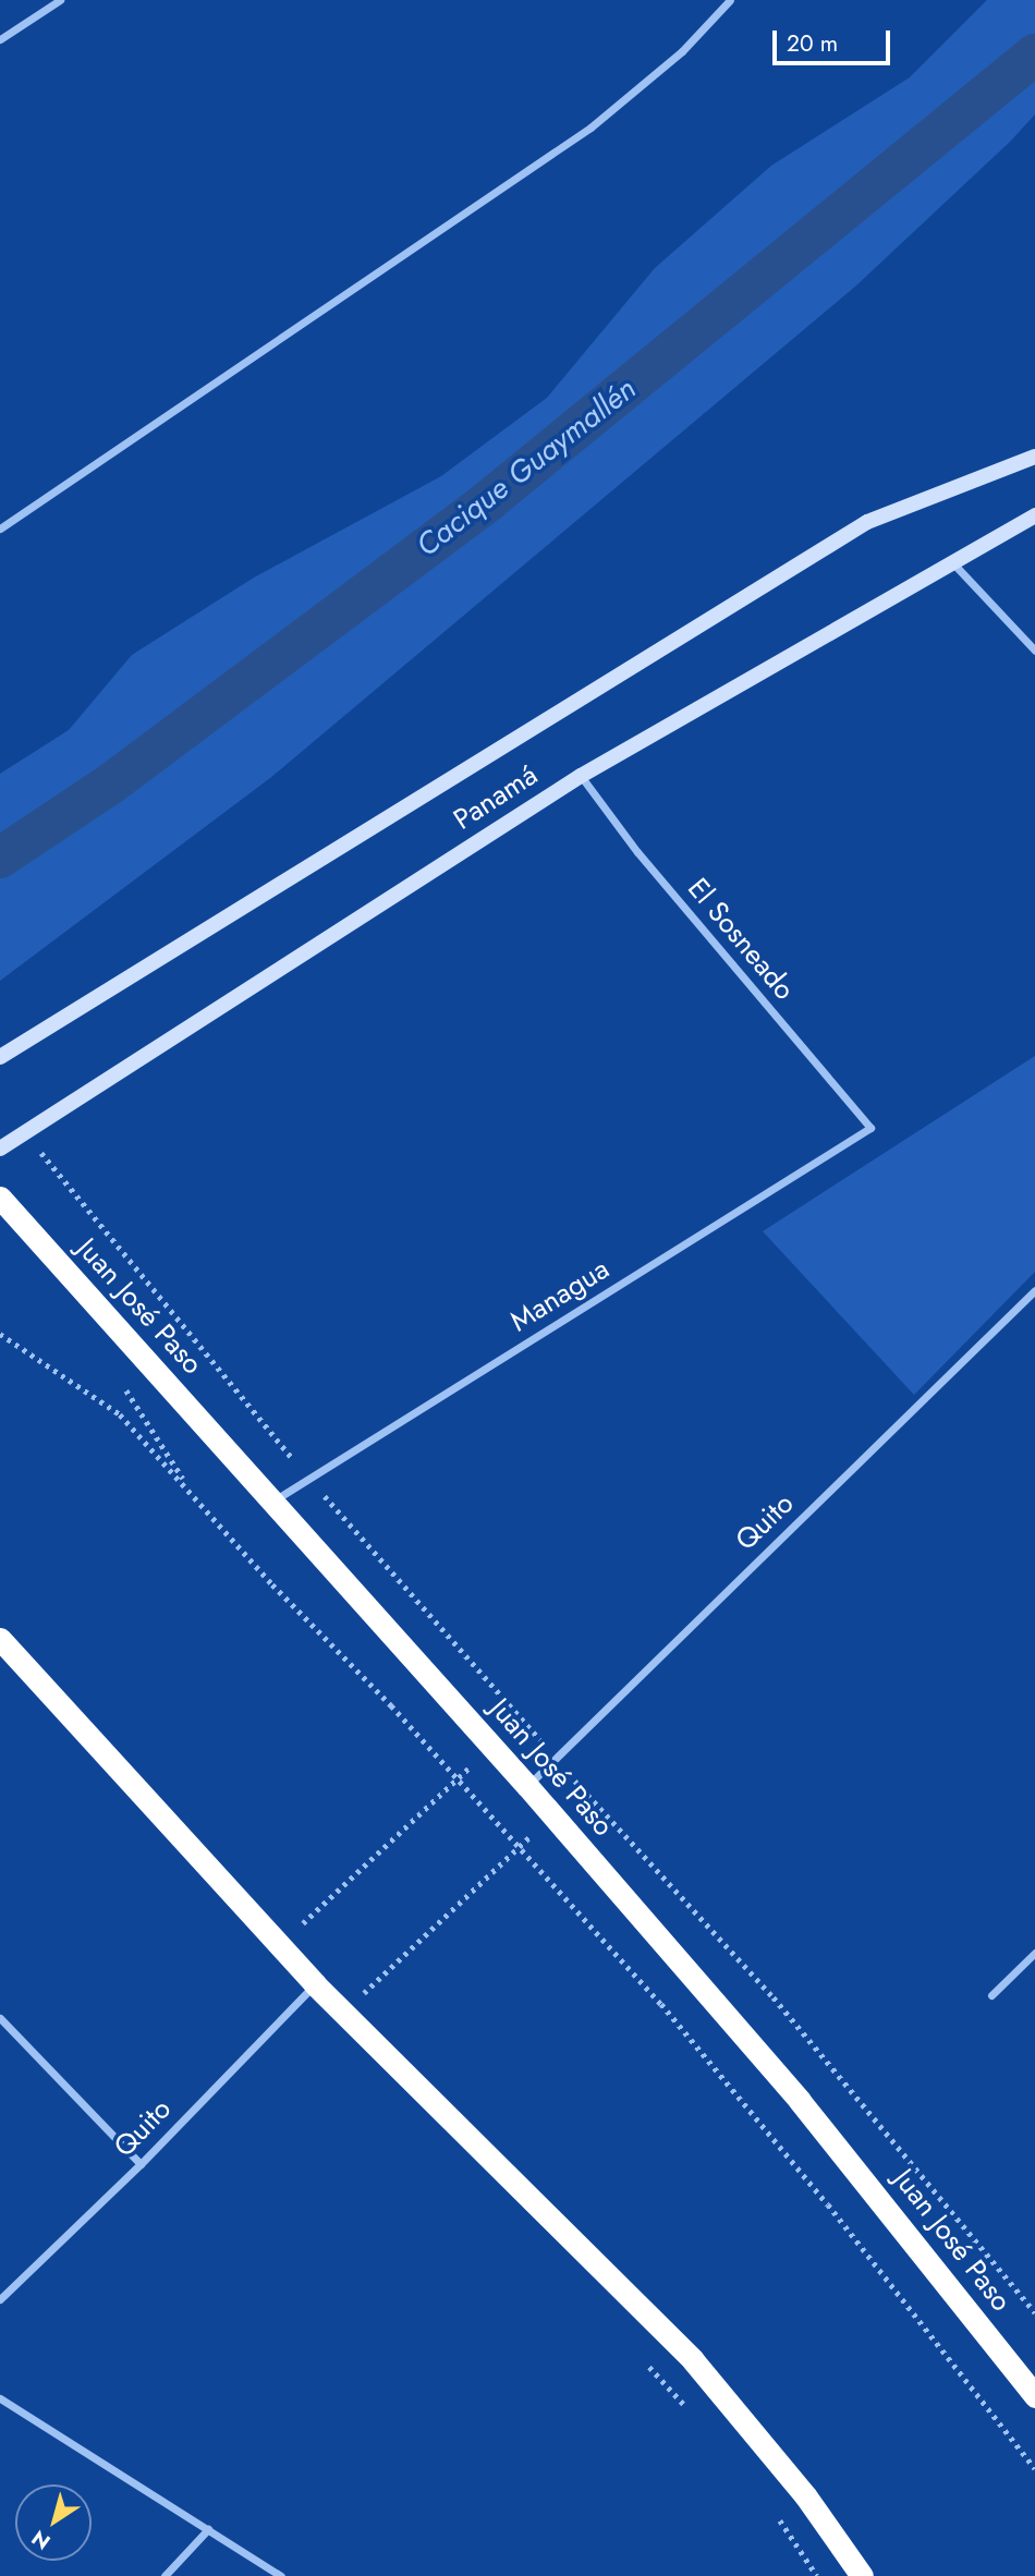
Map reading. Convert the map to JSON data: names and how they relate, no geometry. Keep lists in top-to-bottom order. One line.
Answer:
{"streets":{"highway":["Juan José Paso"],"street":["Panamá","El Sosneado","Managua","Quito"]},"crossings":[["Panamá","El Sosneado"],["El Sosneado","Managua"],["Managua","Juan José Paso"],["Juan José Paso","Quito"]],"water":["Cacique Guaymallén"],"scale_bar":"20 m","north":"bottom left"}
